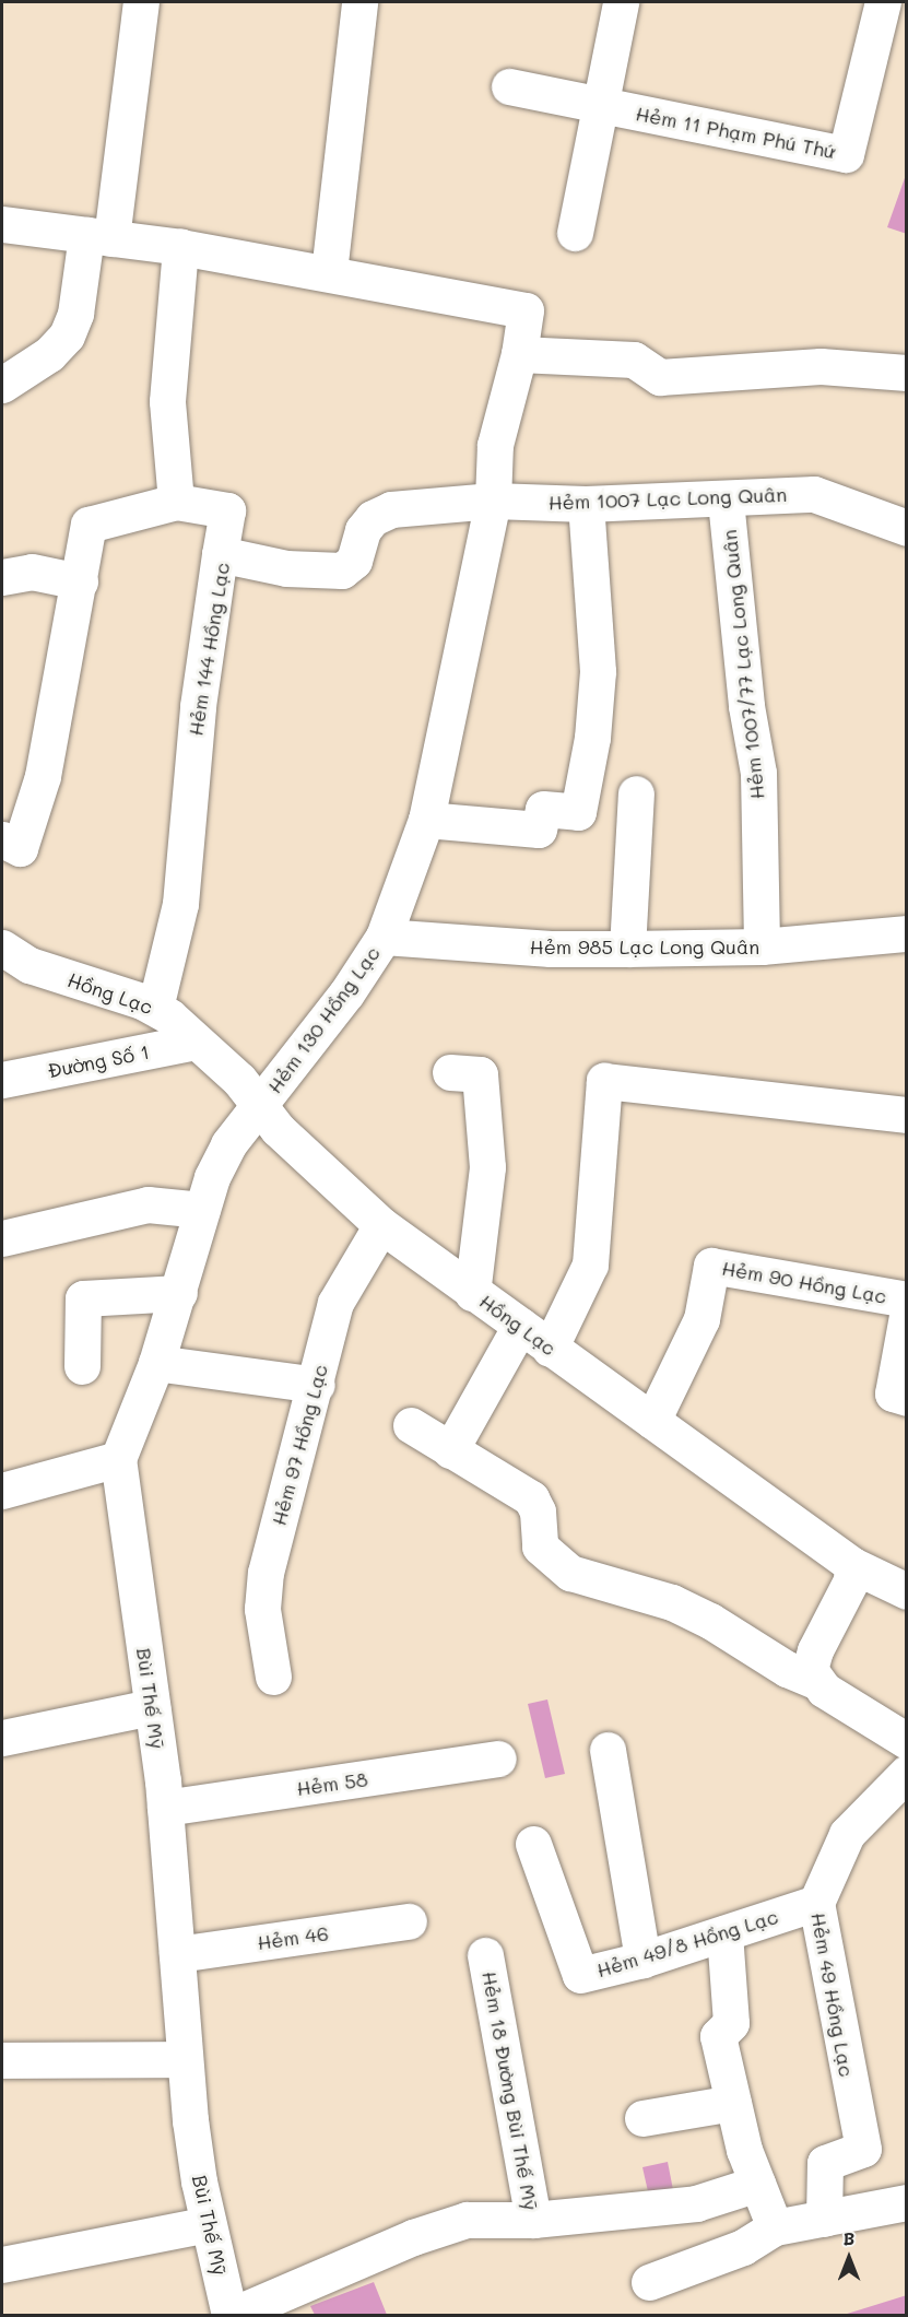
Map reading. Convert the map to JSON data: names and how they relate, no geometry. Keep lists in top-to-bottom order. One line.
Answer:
{"streets":{"street":["Hẻm 11 Phạm Phú Thứ","Hẻm 1007 Lạc Long Quân","Hẻm 144 Hồng Lạc","Hẻm 1007/77 Lạc Long Quân","Hẻm 985 Lạc Long Quân","Hồng Lạc","Hẻm 130 Hồng Lạc","Đường Số 1","Hẻm 90 Hồng Lạc","Hẻm 97 Hồng Lạc","Bùi Thế Mỹ","Hẻm 58","Hẻm 46","Hẻm 49/8 Hồng Lạc","Hẻm 49 Hồng Lạc","Hẻm 18 Đường Bùi Thế Mỹ"]},"crossings":[["Hẻm 1007 Lạc Long Quân","Hẻm 144 Hồng Lạc"],["Hẻm 1007 Lạc Long Quân","Hẻm 1007/77 Lạc Long Quân"],["Hẻm 1007 Lạc Long Quân","Hẻm 130 Hồng Lạc"],["Hẻm 144 Hồng Lạc","Hồng Lạc"],["Hẻm 144 Hồng Lạc","Hẻm 130 Hồng Lạc"],["Hẻm 1007/77 Lạc Long Quân","Hẻm 985 Lạc Long Quân"],["Hẻm 985 Lạc Long Quân","Hẻm 130 Hồng Lạc"],["Hồng Lạc","Hẻm 130 Hồng Lạc"],["Hồng Lạc","Đường Số 1"],["Hồng Lạc","Hẻm 90 Hồng Lạc"],["Hồng Lạc","Hẻm 97 Hồng Lạc"],["Hồng Lạc","Bùi Thế Mỹ"],["Hẻm 130 Hồng Lạc","Bùi Thế Mỹ"],["Bùi Thế Mỹ","Hẻm 58"],["Bùi Thế Mỹ","Hẻm 46"],["Bùi Thế Mỹ","Hẻm 18 Đường Bùi Thế Mỹ"],["Hẻm 49/8 Hồng Lạc","Hẻm 49 Hồng Lạc"]],"north":"top"}
